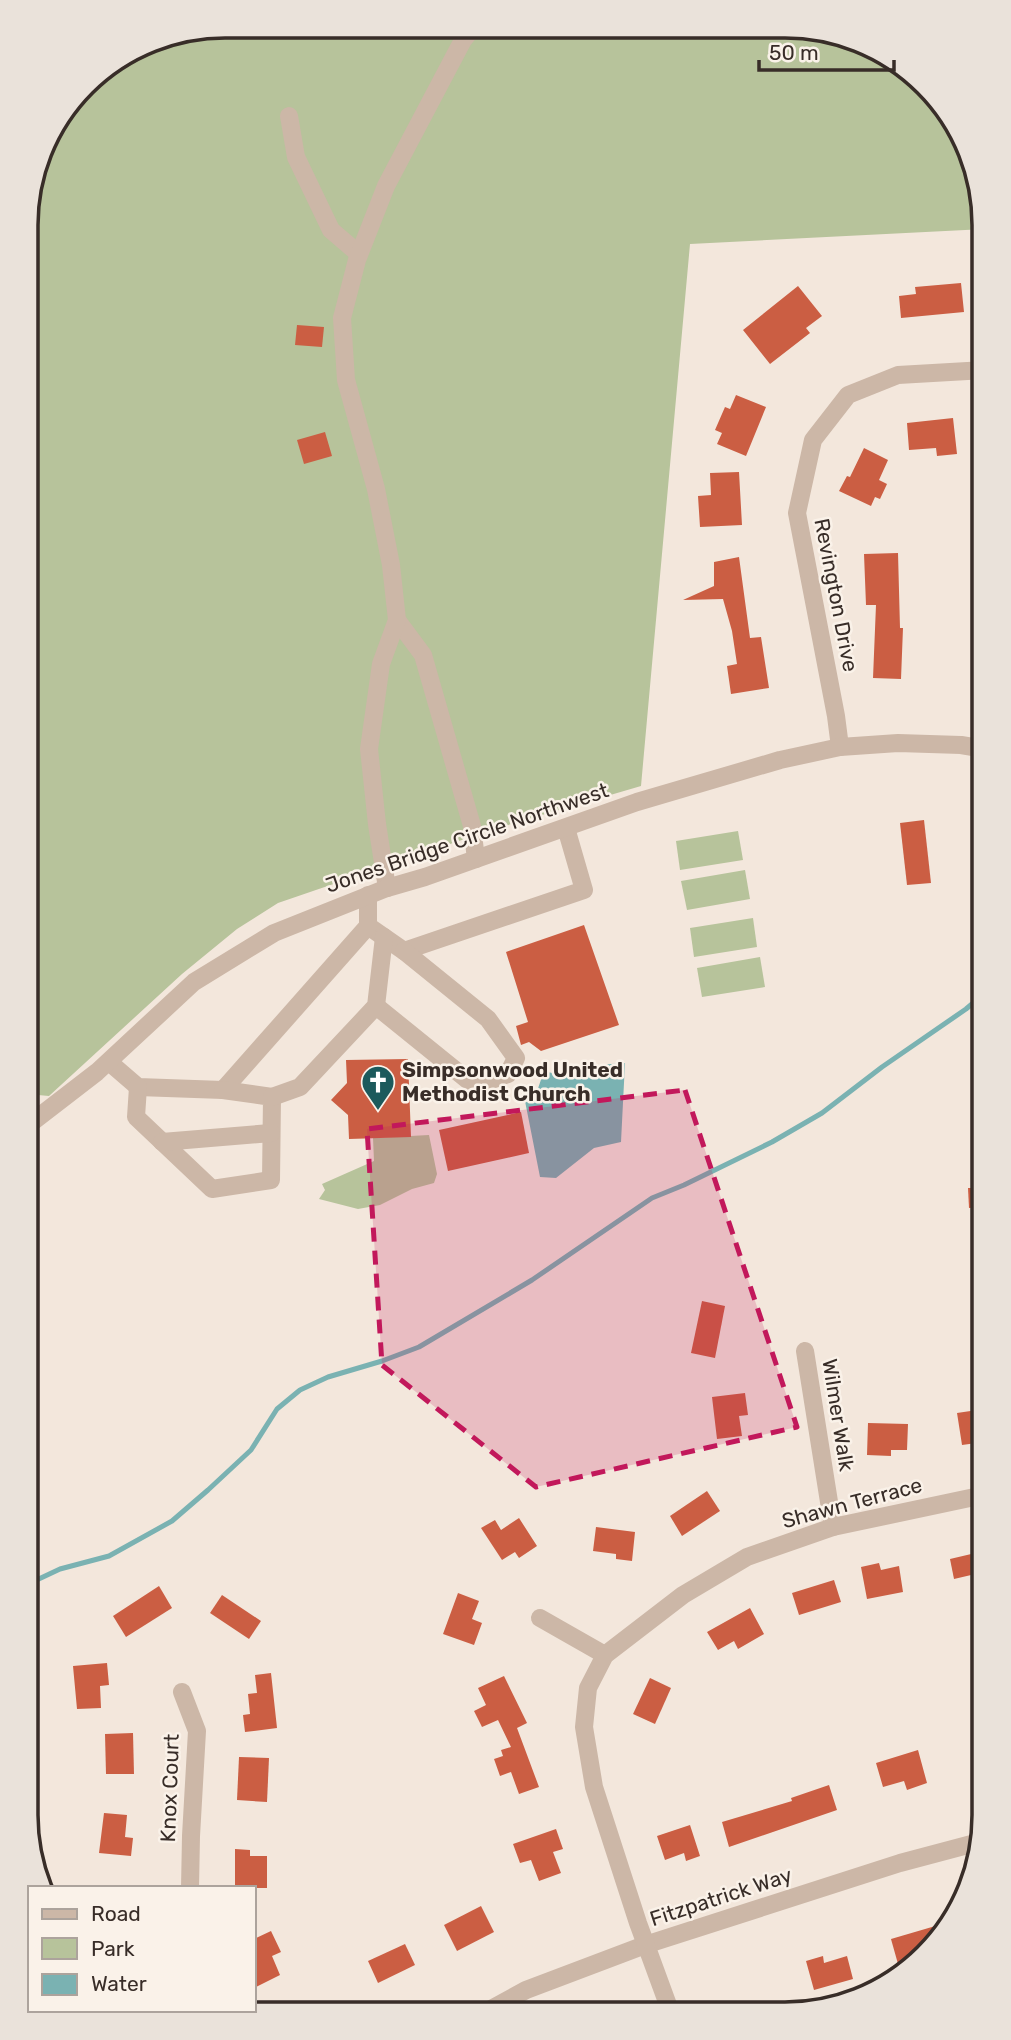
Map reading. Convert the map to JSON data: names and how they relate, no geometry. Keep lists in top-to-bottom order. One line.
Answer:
{"streets":{"street":["Revington Drive","Jones Bridge Circle Northwest","Wilmer Walk","Shawn Terrace","Knox Court","Fitzpatrick Way"]},"crossings":[["Revington Drive","Jones Bridge Circle Northwest"],["Wilmer Walk","Shawn Terrace"],["Shawn Terrace","Fitzpatrick Way"]],"places":{"church":["Simpsonwood United Methodist Church"]},"legend":["Road","Park","Water"],"scale_bar":"50 m"}
